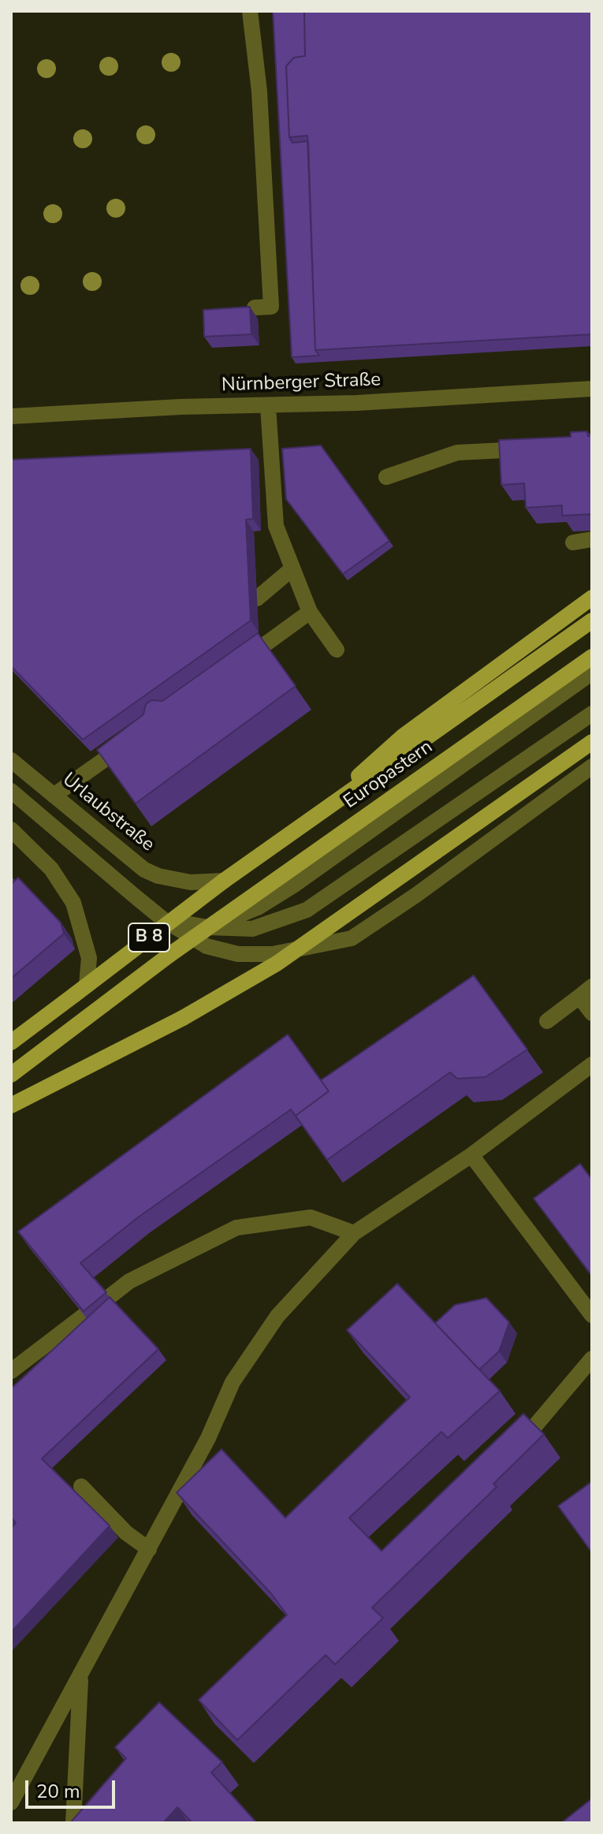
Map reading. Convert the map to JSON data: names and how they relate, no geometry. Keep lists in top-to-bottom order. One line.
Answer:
{"streets":{"main road":["Europastern","B 8"],"street":["Nürnberger Straße","Urlaubstraße"]},"crossings":[["Europastern","Urlaubstraße"],["Europastern","B 8"]],"scale_bar":"20 m"}
